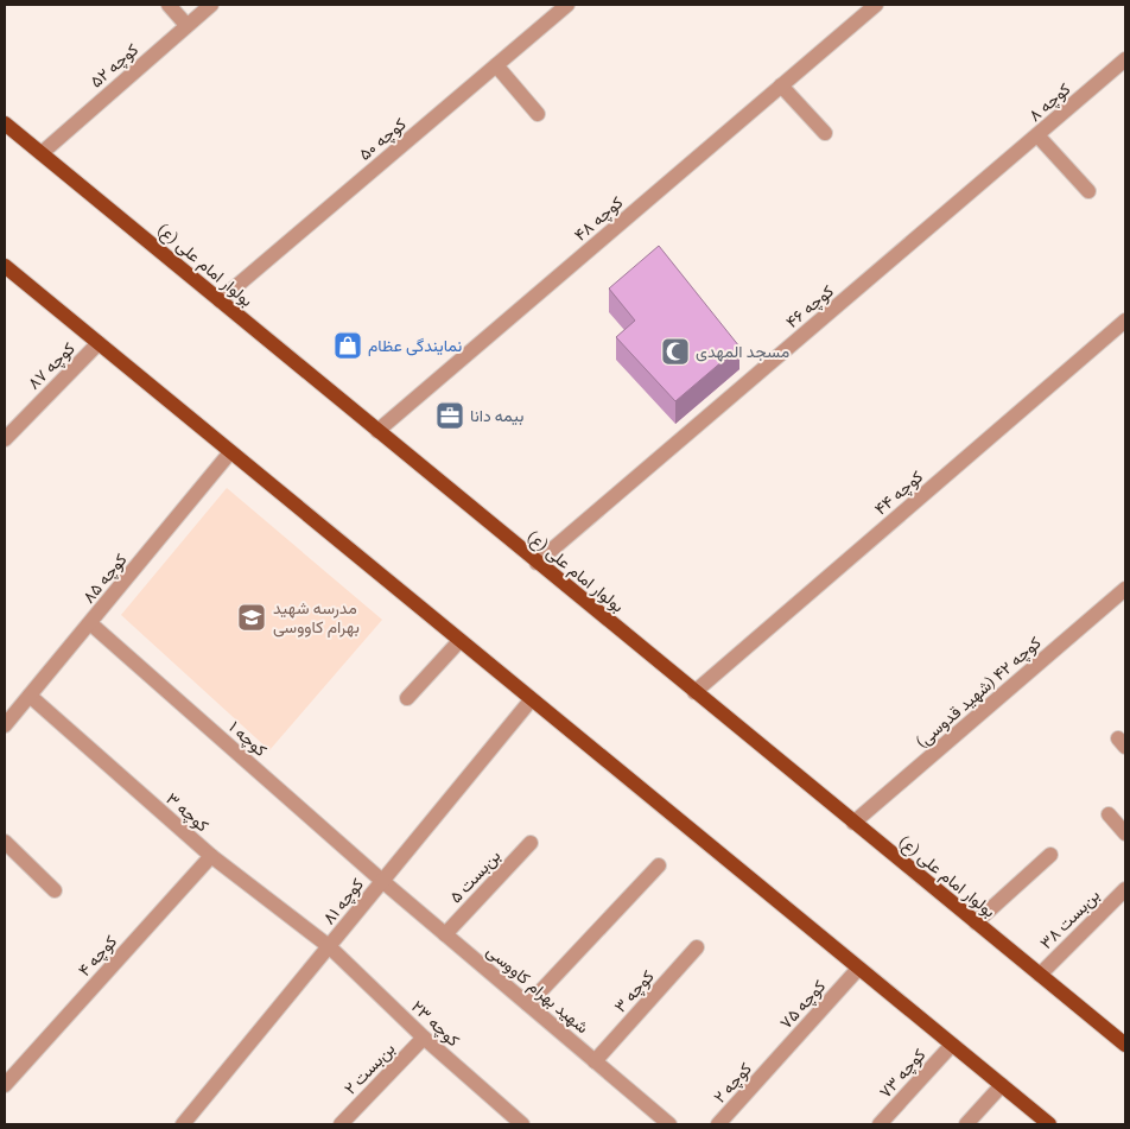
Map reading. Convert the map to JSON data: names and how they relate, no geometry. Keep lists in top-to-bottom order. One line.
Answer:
{"streets":{"main road":["بولوار امام علی (ع)"],"street":["کوچه ۵۲","کوچه ۸","کوچه ۵۰","کوچه ۴۸","کوچه ۴۶","کوچه ۸۷","کوچه ۴۴","کوچه ۸۵","کوچه ۴۲ (شهید قدوسی)","کوچه ۱","کوچه ۳","بن‌بست ۵","کوچه ۸۱","بن‌بست ۳۸","کوچه ۴","شهید بهرام کاووسی","کوچه ۷۵","کوچه ۲۳","بن‌بست ۲","کوچه ۷۳","کوچه ۲"]},"crossings":[["کوچه ۵۲","بولوار امام علی (ع)"],["کوچه ۸","کوچه ۴۶"],["کوچه ۵۰","بولوار امام علی (ع)"],["کوچه ۴۸","بولوار امام علی (ع)"],["بولوار امام علی (ع)","کوچه ۴۶"],["بولوار امام علی (ع)","کوچه ۴۴"],["بولوار امام علی (ع)","کوچه ۴۲ (شهید قدوسی)"],["بولوار امام علی (ع)","بن‌بست ۳۸"],["کوچه ۸۵","کوچه ۱"],["کوچه ۸۵","کوچه ۳"],["کوچه ۱","کوچه ۸۱"],["کوچه ۱","شهید بهرام کاووسی"],["کوچه ۳","کوچه ۸۱"],["کوچه ۳","کوچه ۴"],["کوچه ۳","شهید بهرام کاووسی"],["کوچه ۳","کوچه ۲۳"],["بن‌بست ۵","شهید بهرام کاووسی"],["کوچه ۸۱","شهید بهرام کاووسی"],["کوچه ۸۱","کوچه ۲۳"],["کوچه ۷۵","کوچه ۲"],["کوچه ۲۳","بن‌بست ۲"]],"places":{"shop":["نمایندگی عظام"],"mosque":["مسجد المهدی"],"office":["بیمه دانا"],"school or university":["مدرسه شهید بهرام کاووسی"]}}
